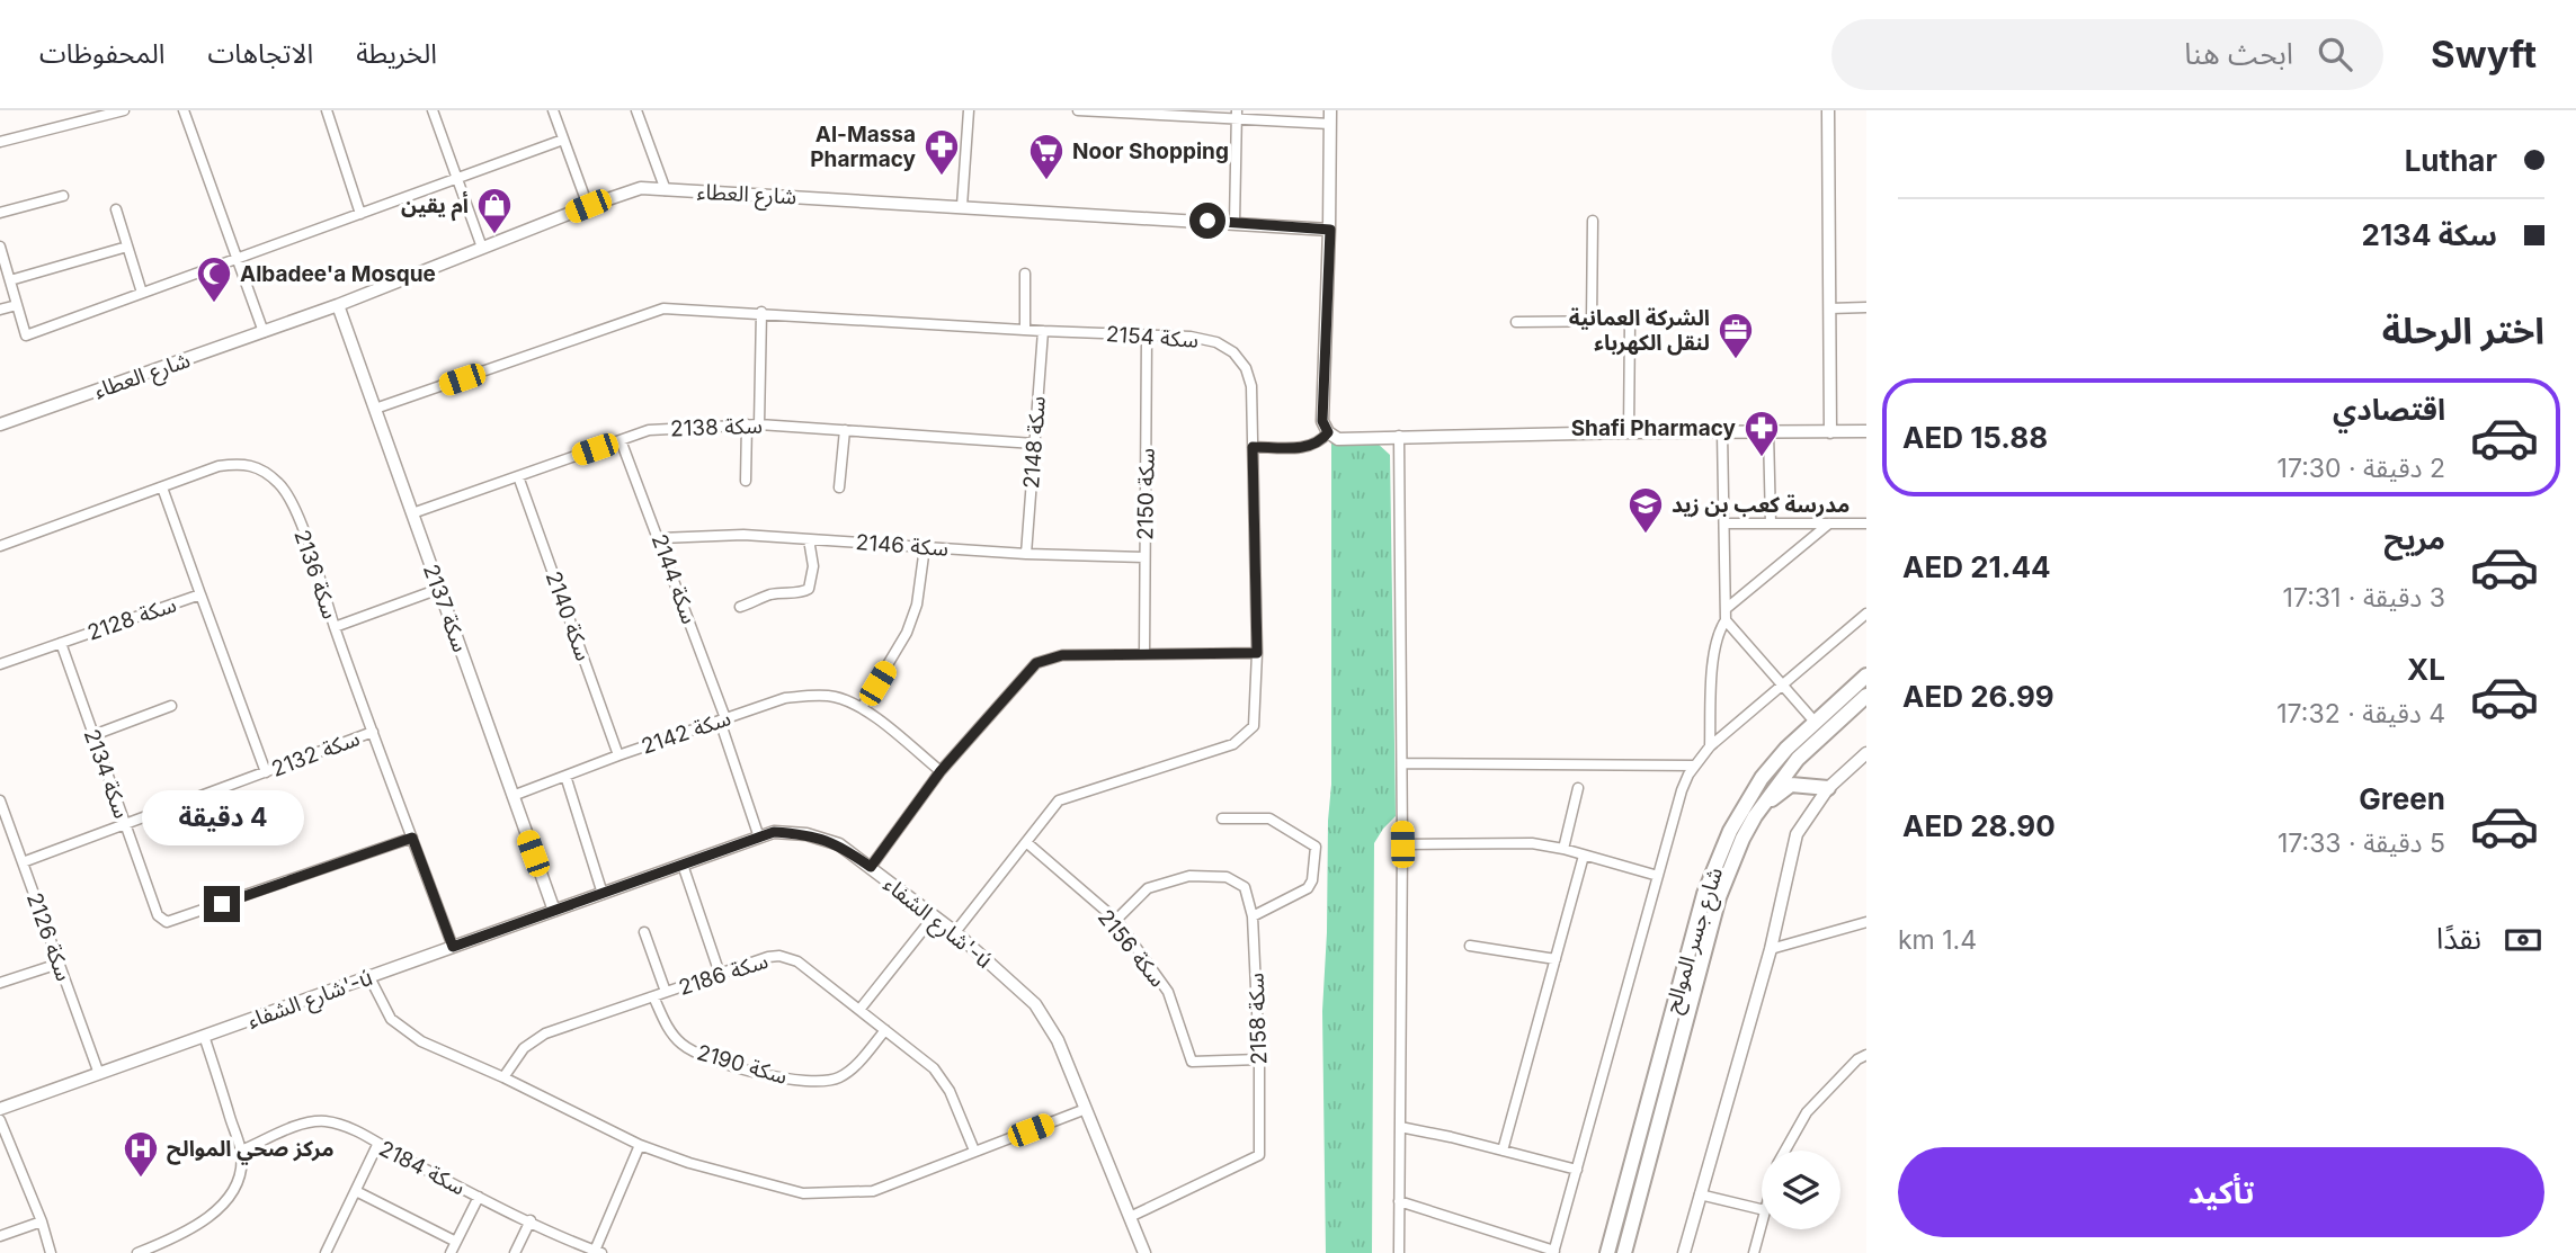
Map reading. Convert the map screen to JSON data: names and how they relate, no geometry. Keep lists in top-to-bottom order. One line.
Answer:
{"streets":{"main road":["شارع جسر الموالح"],"street":["شارع العطاء","سكة 2154","سكة 2138","سكة 2148","سكة 2150","سكة 2146","سكة 2136","سكة 2144","سكة 2137","سكة 2140","سكة 2128","سكة 2142","سكة 2132","سكة 2134","شارع الشفاء'-ú","سكة 2126","سكة 2156","سكة 2186","سكة 2158","سكة 2190","سكة 2184"]},"crossings":[["شارع العطاء","سكة 2137"],["سكة 2154","سكة 2148"],["سكة 2154","سكة 2150"],["سكة 2154","سكة 2137"],["سكة 2154","شارع الشفاء'-ú"],["سكة 2154","سكة 2156"],["سكة 2138","سكة 2148"],["سكة 2138","سكة 2144"],["سكة 2138","سكة 2137"],["سكة 2138","سكة 2140"],["سكة 2148","سكة 2146"],["سكة 2150","سكة 2146"],["سكة 2146","سكة 2144"],["سكة 2136","سكة 2128"],["سكة 2136","سكة 2132"],["سكة 2136","سكة 2134"],["سكة 2136","شارع الشفاء'-ú"],["سكة 2144","سكة 2142"],["سكة 2144","شارع الشفاء'-ú"],["سكة 2137","سكة 2142"],["سكة 2137","شارع الشفاء'-ú"],["سكة 2140","سكة 2142"],["سكة 2128","سكة 2134"],["سكة 2132","سكة 2134"],["سكة 2132","سكة 2126"],["شارع الشفاء'-ú","سكة 2126"],["شارع الشفاء'-ú","سكة 2158"],["سكة 2156","سكة 2158"],["سكة 2186","سكة 2190"]],"places":{"pharmacy":["Al-Massa Pharmacy","Shafi Pharmacy"],"supermarket":["Noor Shopping"],"shop":["أم يقين"],"mosque":["Albadee'a Mosque"],"office":["الشرکة العمانیة لنقل الکهرباء"],"school or university":["مدرسة كعب بن زيد"],"hospital":["مركز صحي الموالح"]},"page":{"header":"Swyft","search":"ابحث هنا","nav":["الخريطة","الاتجاهات","المحفوظات"],"banner":["Luthar","سكة 2134"],"heading":"اختر الرحلة","list":[{"name":"اقتصادي","note":"2 دقيقة · 17:30","value":"AED 15.88"},{"name":"مريح","note":"3 دقيقة · 17:31","value":"AED 21.44"},{"name":"XL","note":"4 دقيقة · 17:32","value":"AED 26.99"},{"name":"Green","note":"5 دقيقة · 17:33","value":"AED 28.90"}],"bubble":"4 دقيقة","pay":["نقدًا","1.4 km"],"buttons":"تأكيد"}}
